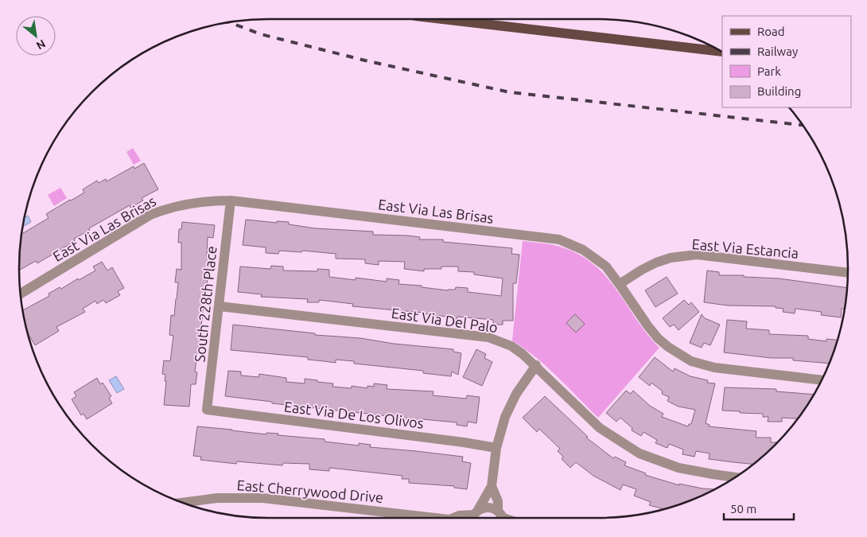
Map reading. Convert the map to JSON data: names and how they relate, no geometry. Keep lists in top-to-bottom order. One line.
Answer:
{"streets":{"street":["East Via Las Brisas","East Via Estancia","South 228th Place","East Via Del Palo","East Via De Los Olivos","East Cherrywood Drive"]},"crossings":[["East Via Las Brisas","East Via Estancia"],["East Via Las Brisas","South 228th Place"],["South 228th Place","East Via Del Palo"],["South 228th Place","East Via De Los Olivos"]],"legend":["Road","Railway","Park","Building"],"scale_bar":"50 m","north":"bottom right"}
